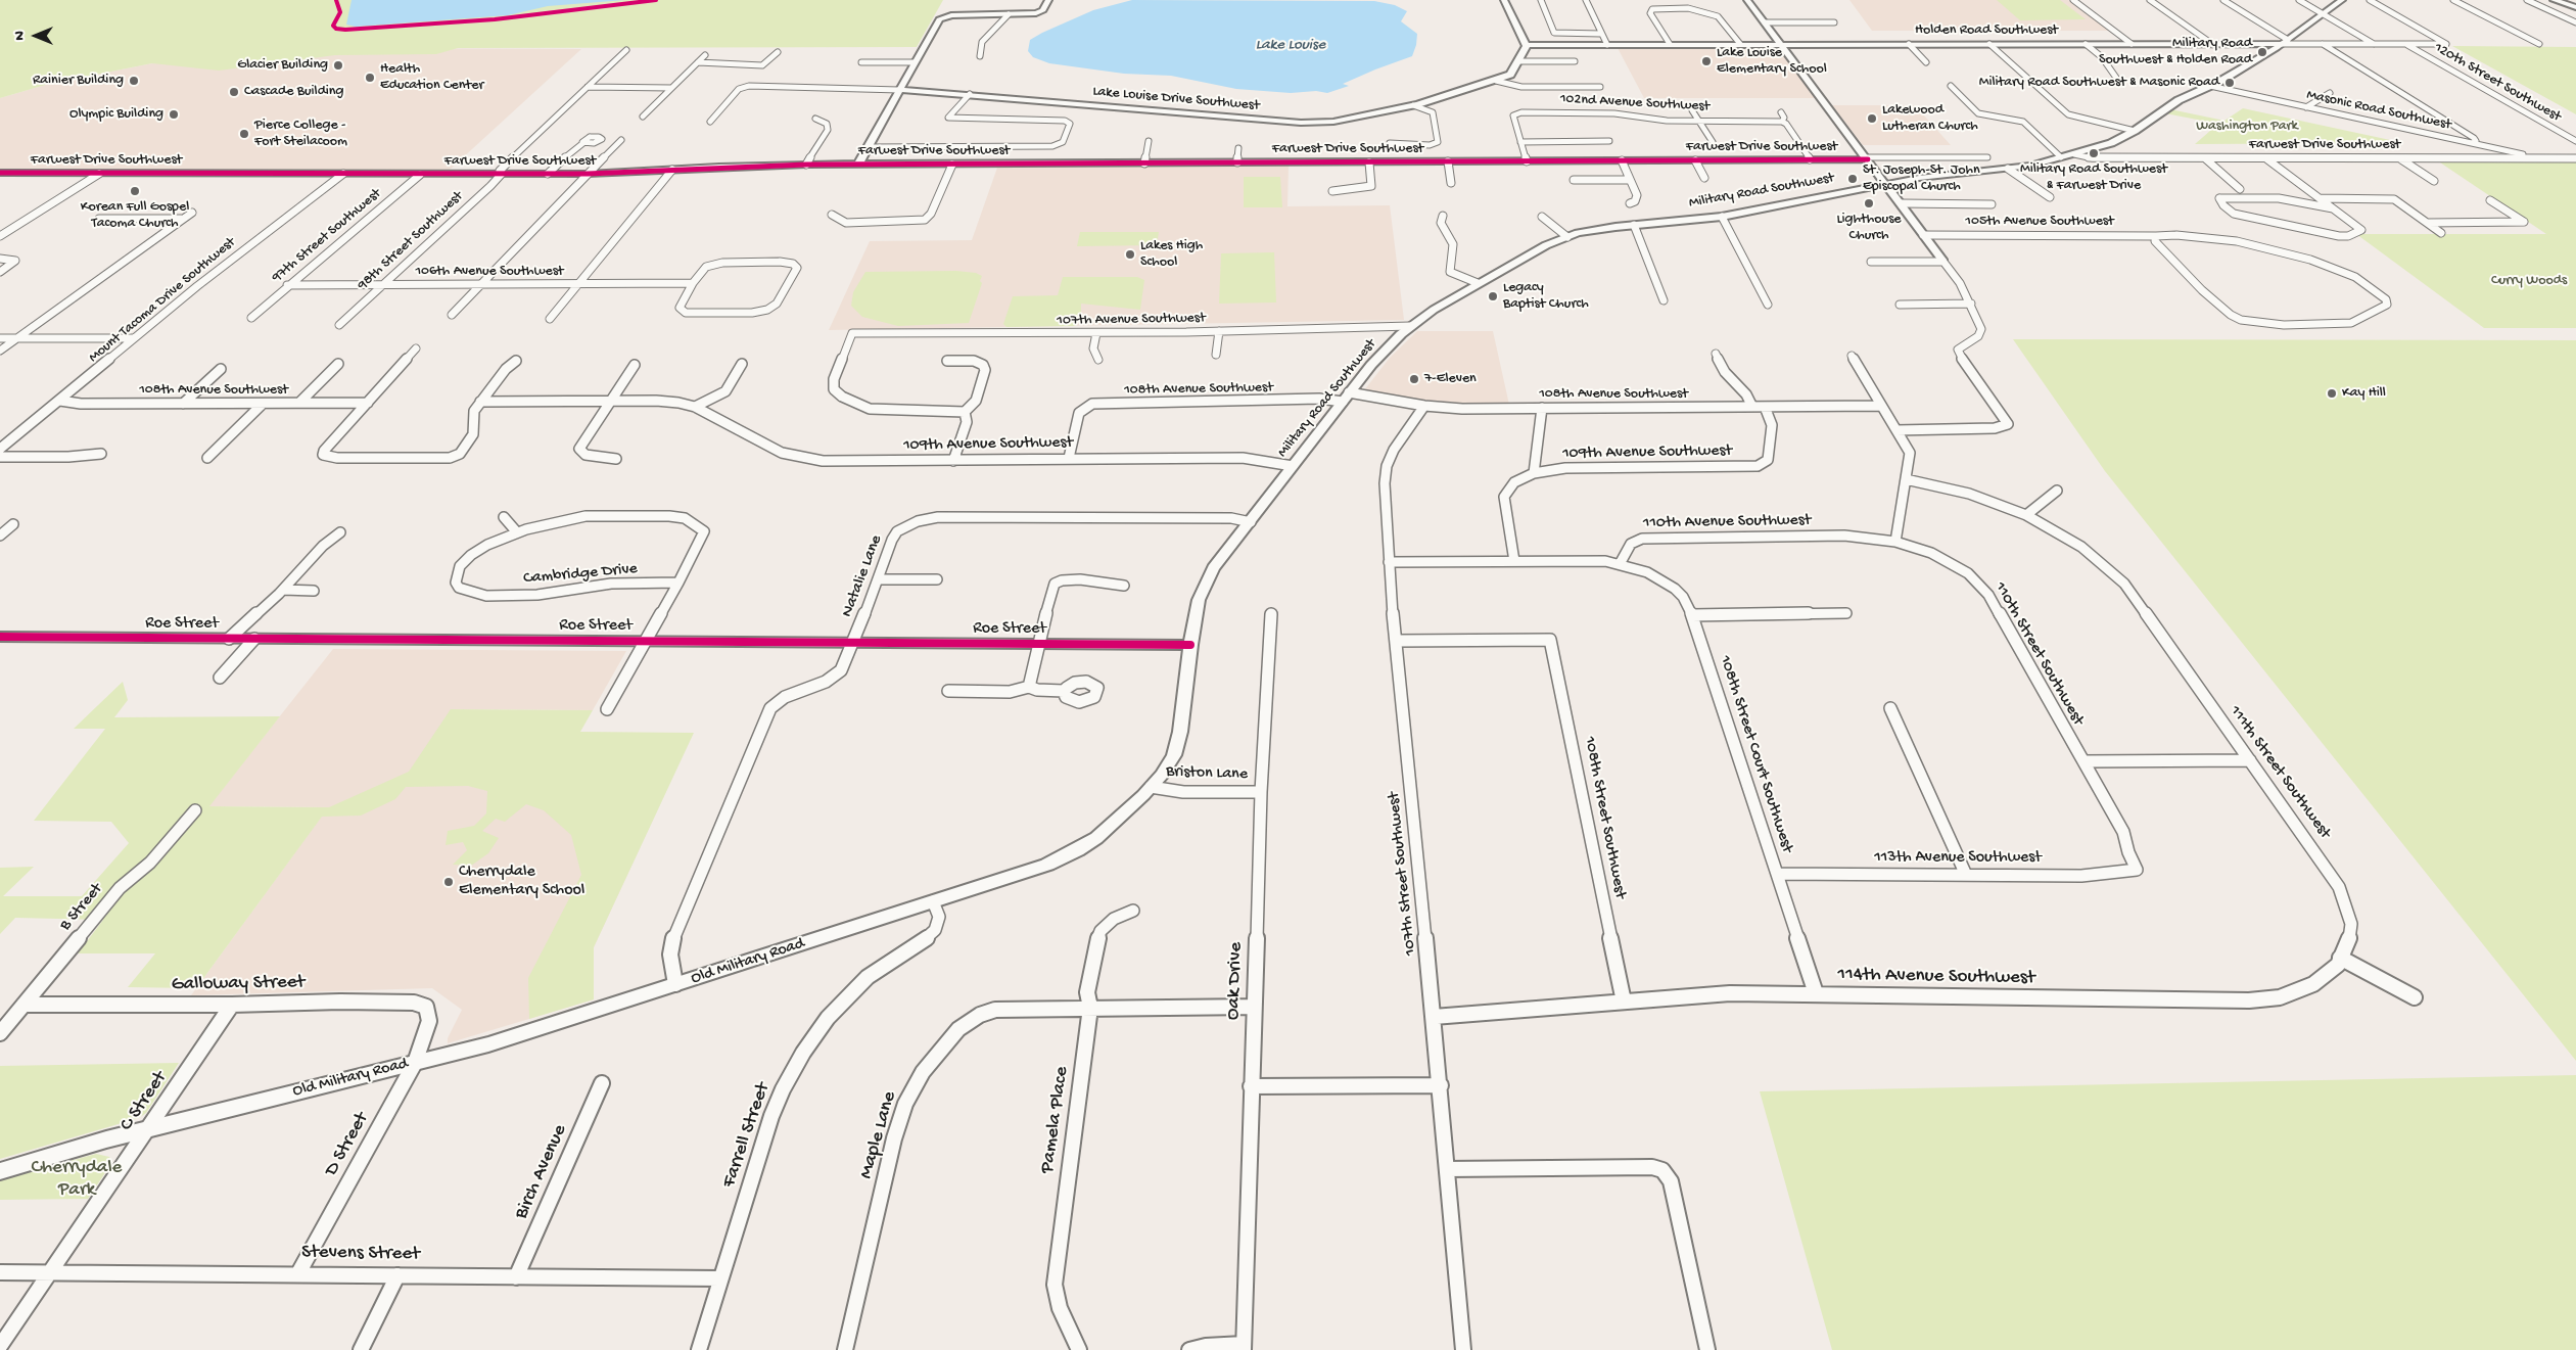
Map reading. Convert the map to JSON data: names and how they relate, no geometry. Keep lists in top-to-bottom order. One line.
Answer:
{"streets":{"street":["Holden Road Southwest","120th Street Southwest","Lake Louise Drive Southwest","102nd Avenue Southwest","Masonic Road Southwest","Farwest Drive Southwest","Military Road Southwest","105th Avenue Southwest","97th Street Southwest","98th Street Southwest","106th Avenue Southwest","Mount Tacoma Drive Southwest","107th Avenue Southwest","108th Avenue Southwest","109th Avenue Southwest","110th Avenue Southwest","Cambridge Drive","Natalie Lane","Roe Street","110th Street Southwest","108th Street Court Southwest","111th Street Southwest","Briston Lane","108th Street Southwest","113th Avenue Southwest","107th Street Southwest","B Street","Old Military Road","114th Avenue Southwest","Oak Drive","Galloway Street","C Street","Pamela Place","Farrell Street","Maple Lane","D Street","Birch Avenue","Stevens Street"]},"crossings":[["Holden Road Southwest","120th Street Southwest"],["Holden Road Southwest","Lake Louise Drive Southwest"],["Holden Road Southwest","Military Road Southwest"],["Masonic Road Southwest","Farwest Drive Southwest"],["Masonic Road Southwest","Military Road Southwest"],["Farwest Drive Southwest","Military Road Southwest"],["Farwest Drive Southwest","97th Street Southwest"],["Farwest Drive Southwest","98th Street Southwest"],["Farwest Drive Southwest","Mount Tacoma Drive Southwest"],["Military Road Southwest","107th Avenue Southwest"],["Military Road Southwest","108th Avenue Southwest"],["Military Road Southwest","109th Avenue Southwest"],["Military Road Southwest","Old Military Road"],["97th Street Southwest","106th Avenue Southwest"],["98th Street Southwest","106th Avenue Southwest"],["Mount Tacoma Drive Southwest","108th Avenue Southwest"],["108th Avenue Southwest","109th Avenue Southwest"],["108th Avenue Southwest","107th Street Southwest"],["110th Avenue Southwest","110th Street Southwest"],["110th Avenue Southwest","108th Street Court Southwest"],["Cambridge Drive","Roe Street"],["Natalie Lane","Roe Street"],["Natalie Lane","Old Military Road"],["Roe Street","Old Military Road"],["110th Street Southwest","113th Avenue Southwest"],["108th Street Court Southwest","113th Avenue Southwest"],["108th Street Court Southwest","114th Avenue Southwest"],["111th Street Southwest","114th Avenue Southwest"],["Briston Lane","Old Military Road"],["Briston Lane","Oak Drive"],["108th Street Southwest","107th Street Southwest"],["108th Street Southwest","114th Avenue Southwest"],["107th Street Southwest","114th Avenue Southwest"],["B Street","Galloway Street"],["Old Military Road","C Street"],["Old Military Road","Farrell Street"],["Old Military Road","D Street"],["Oak Drive","Maple Lane"],["Galloway Street","C Street"],["Galloway Street","D Street"],["C Street","Stevens Street"],["Pamela Place","Maple Lane"],["Farrell Street","Stevens Street"],["D Street","Stevens Street"],["Birch Avenue","Stevens Street"]],"water":["Lake Louise"],"parks":["Washington Park","Curry Woods","Cherrydale Park"],"places":["Military Road Southwest & Holden Road","Lake Louise Elementary School","Glacier Building","Health Education Center","Rainier Building","Military Road Southwest & Masonic Road","Cascade Building","Olympic Building","Lakewood Lutheran Church","Pierce College - Fort Steilacoom","Military Road Southwest & Farwest Drive","St. Joseph-St. John Episcopal Church","Korean Full Gospel Tacoma Church","Lighthouse Church","Lakes High School","Legacy Baptist Church","7-Eleven","Kay Hill","Cherrydale Elementary School"],"north":"left"}
